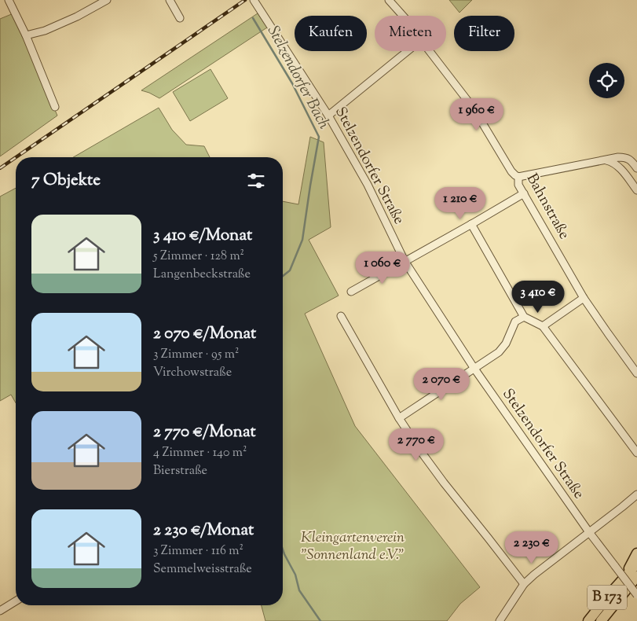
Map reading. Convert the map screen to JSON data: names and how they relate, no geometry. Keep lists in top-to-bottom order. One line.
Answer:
{"streets":{"highway":["B 173"],"street":["Stelzendorfer Straße","Bahnstraße"]},"water":["Stelzendorfer Bach"],"parks":["Kleingartenverein \"Sonnenland e.V.\""],"page":{"chip":["Kaufen","Mieten","Filter"],"price":["1 960 €","1 210 €","1 060 €","3 410 €","2 070 €","2 770 €","2 230 €"],"heading":"7 Objekte","list":[{"name":"3 410 €/Monat","note":"5 Zimmer · 128 m² · Langenbeckstraße"},{"name":"2 070 €/Monat","note":"3 Zimmer · 95 m² · Virchowstraße"},{"name":"2 770 €/Monat","note":"4 Zimmer · 140 m² · Bierstraße"},{"name":"2 230 €/Monat","note":"3 Zimmer · 116 m² · Semmelweisstraße"}]}}
